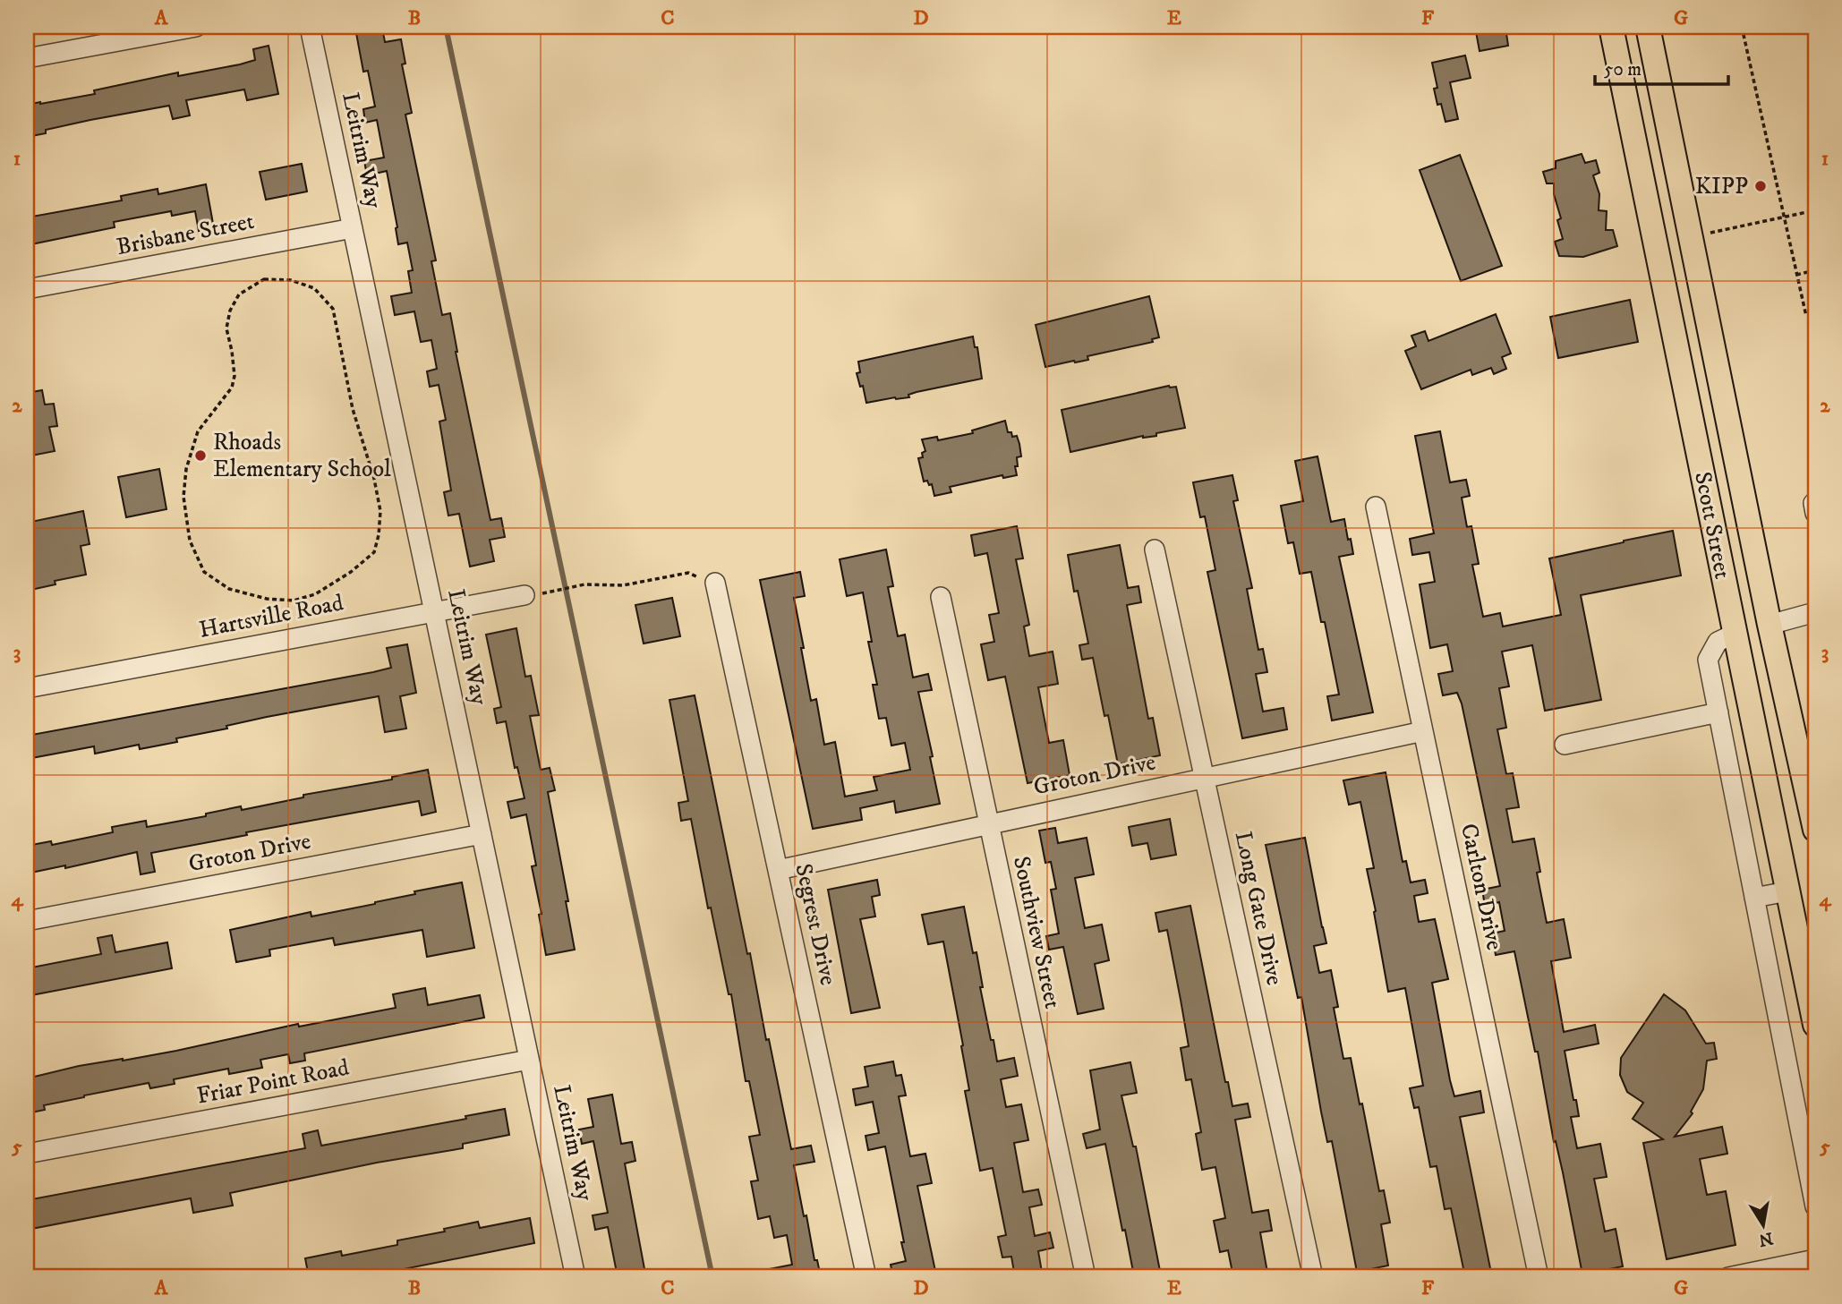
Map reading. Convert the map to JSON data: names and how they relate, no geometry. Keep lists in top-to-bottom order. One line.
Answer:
{"streets":{"main road":["Scott Street"],"street":["Leitrim Way","Brisbane Street","Hartsville Road","Groton Drive","Carlton Drive","Long Gate Drive","Segrest Drive","Southview Street","Friar Point Road"]},"crossings":[["Leitrim Way","Brisbane Street"],["Leitrim Way","Hartsville Road"],["Leitrim Way","Groton Drive"],["Leitrim Way","Friar Point Road"],["Groton Drive","Carlton Drive"],["Groton Drive","Long Gate Drive"],["Groton Drive","Segrest Drive"],["Groton Drive","Southview Street"]],"places":["KIPP","Rhoads Elementary School"],"scale_bar":"50 m","north":"bottom","grid":{"columns":["A","B","C","D","E","F","G"],"rows":["1","2","3","4","5"]}}
